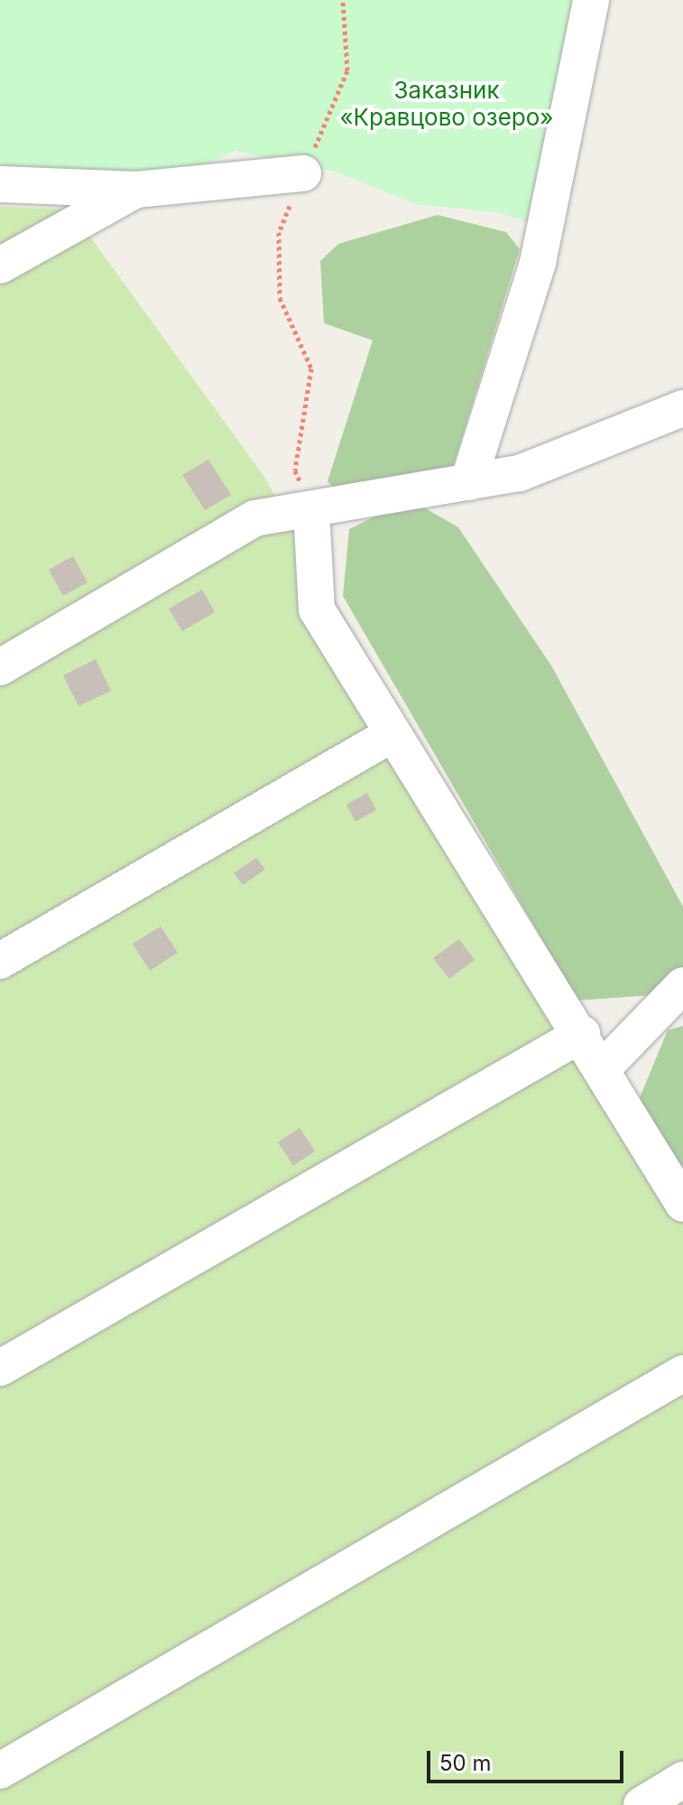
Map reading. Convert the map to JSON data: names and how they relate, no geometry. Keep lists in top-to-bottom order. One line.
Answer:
{"parks":["Заказник «Кравцово озеро»"],"scale_bar":"50 m"}
